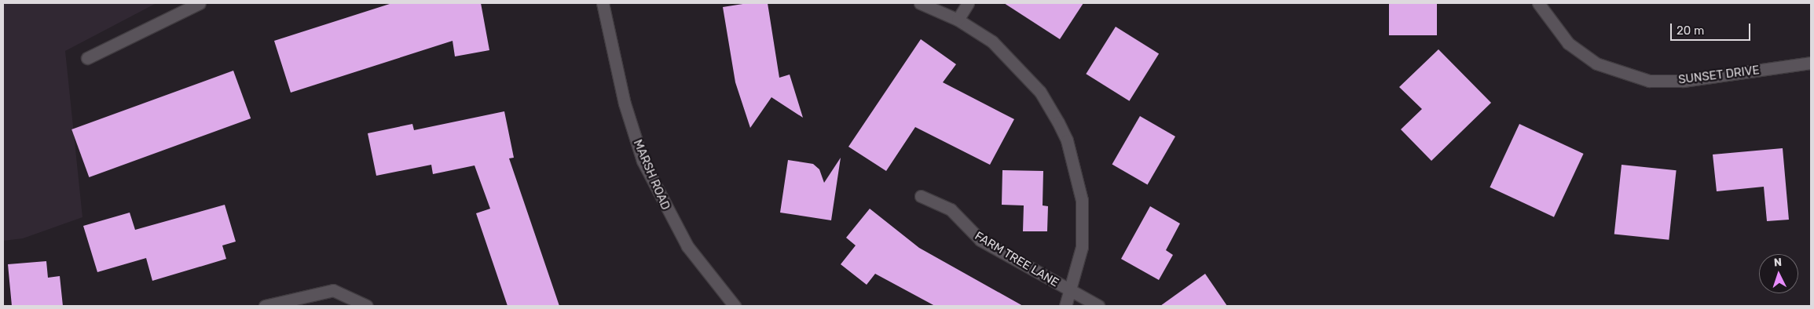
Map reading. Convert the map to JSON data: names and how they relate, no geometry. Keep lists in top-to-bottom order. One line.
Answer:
{"streets":{"street":["SUNSET DRIVE","MARSH ROAD","FARM TREE LANE"]},"scale_bar":"20 m","north":"top"}
